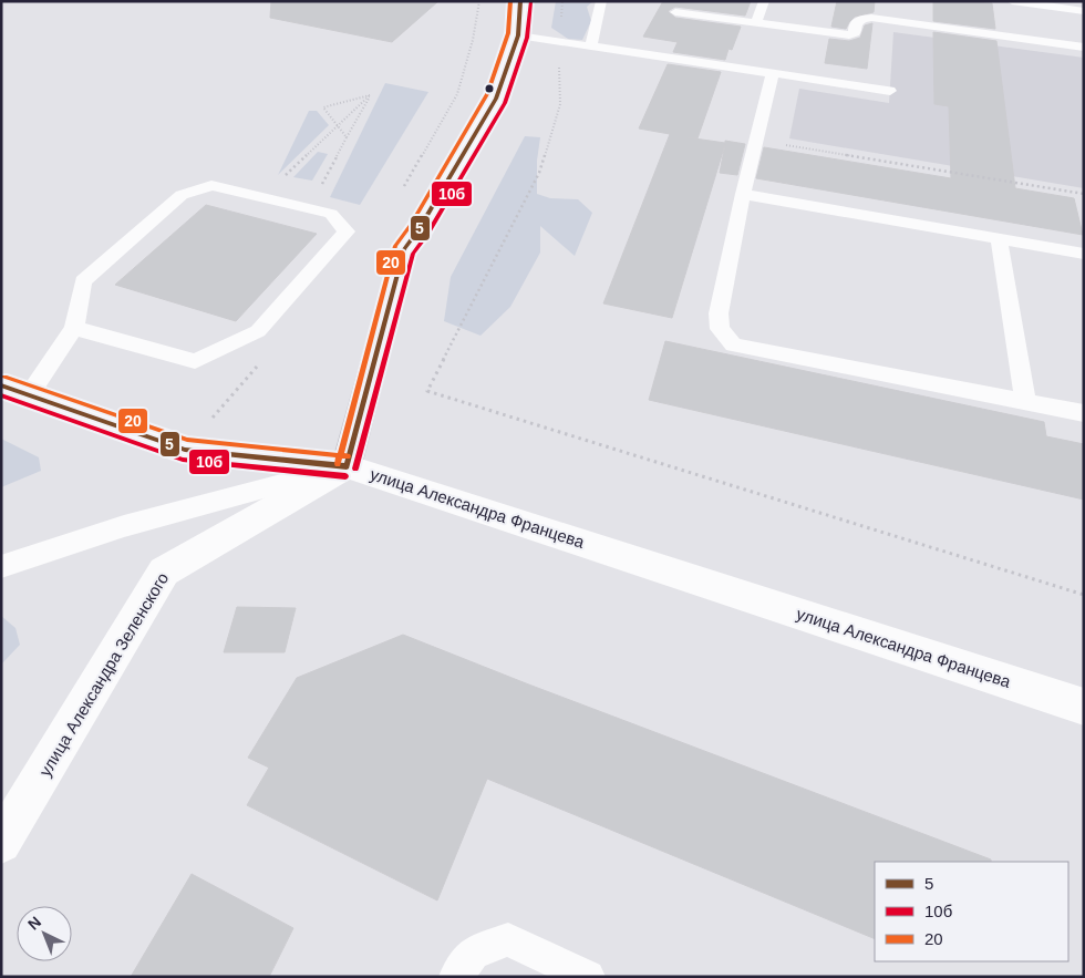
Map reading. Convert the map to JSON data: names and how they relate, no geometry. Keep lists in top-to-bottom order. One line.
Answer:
{"streets":{"street":["улица Александра Францева","улица Александра Зеленского"]},"crossings":[["улица Александра Францева","улица Александра Зеленского"]],"lines":["transit line 5","transit line 20","transit line 10б"],"legend":["5","10б","20"],"north":"top left"}
